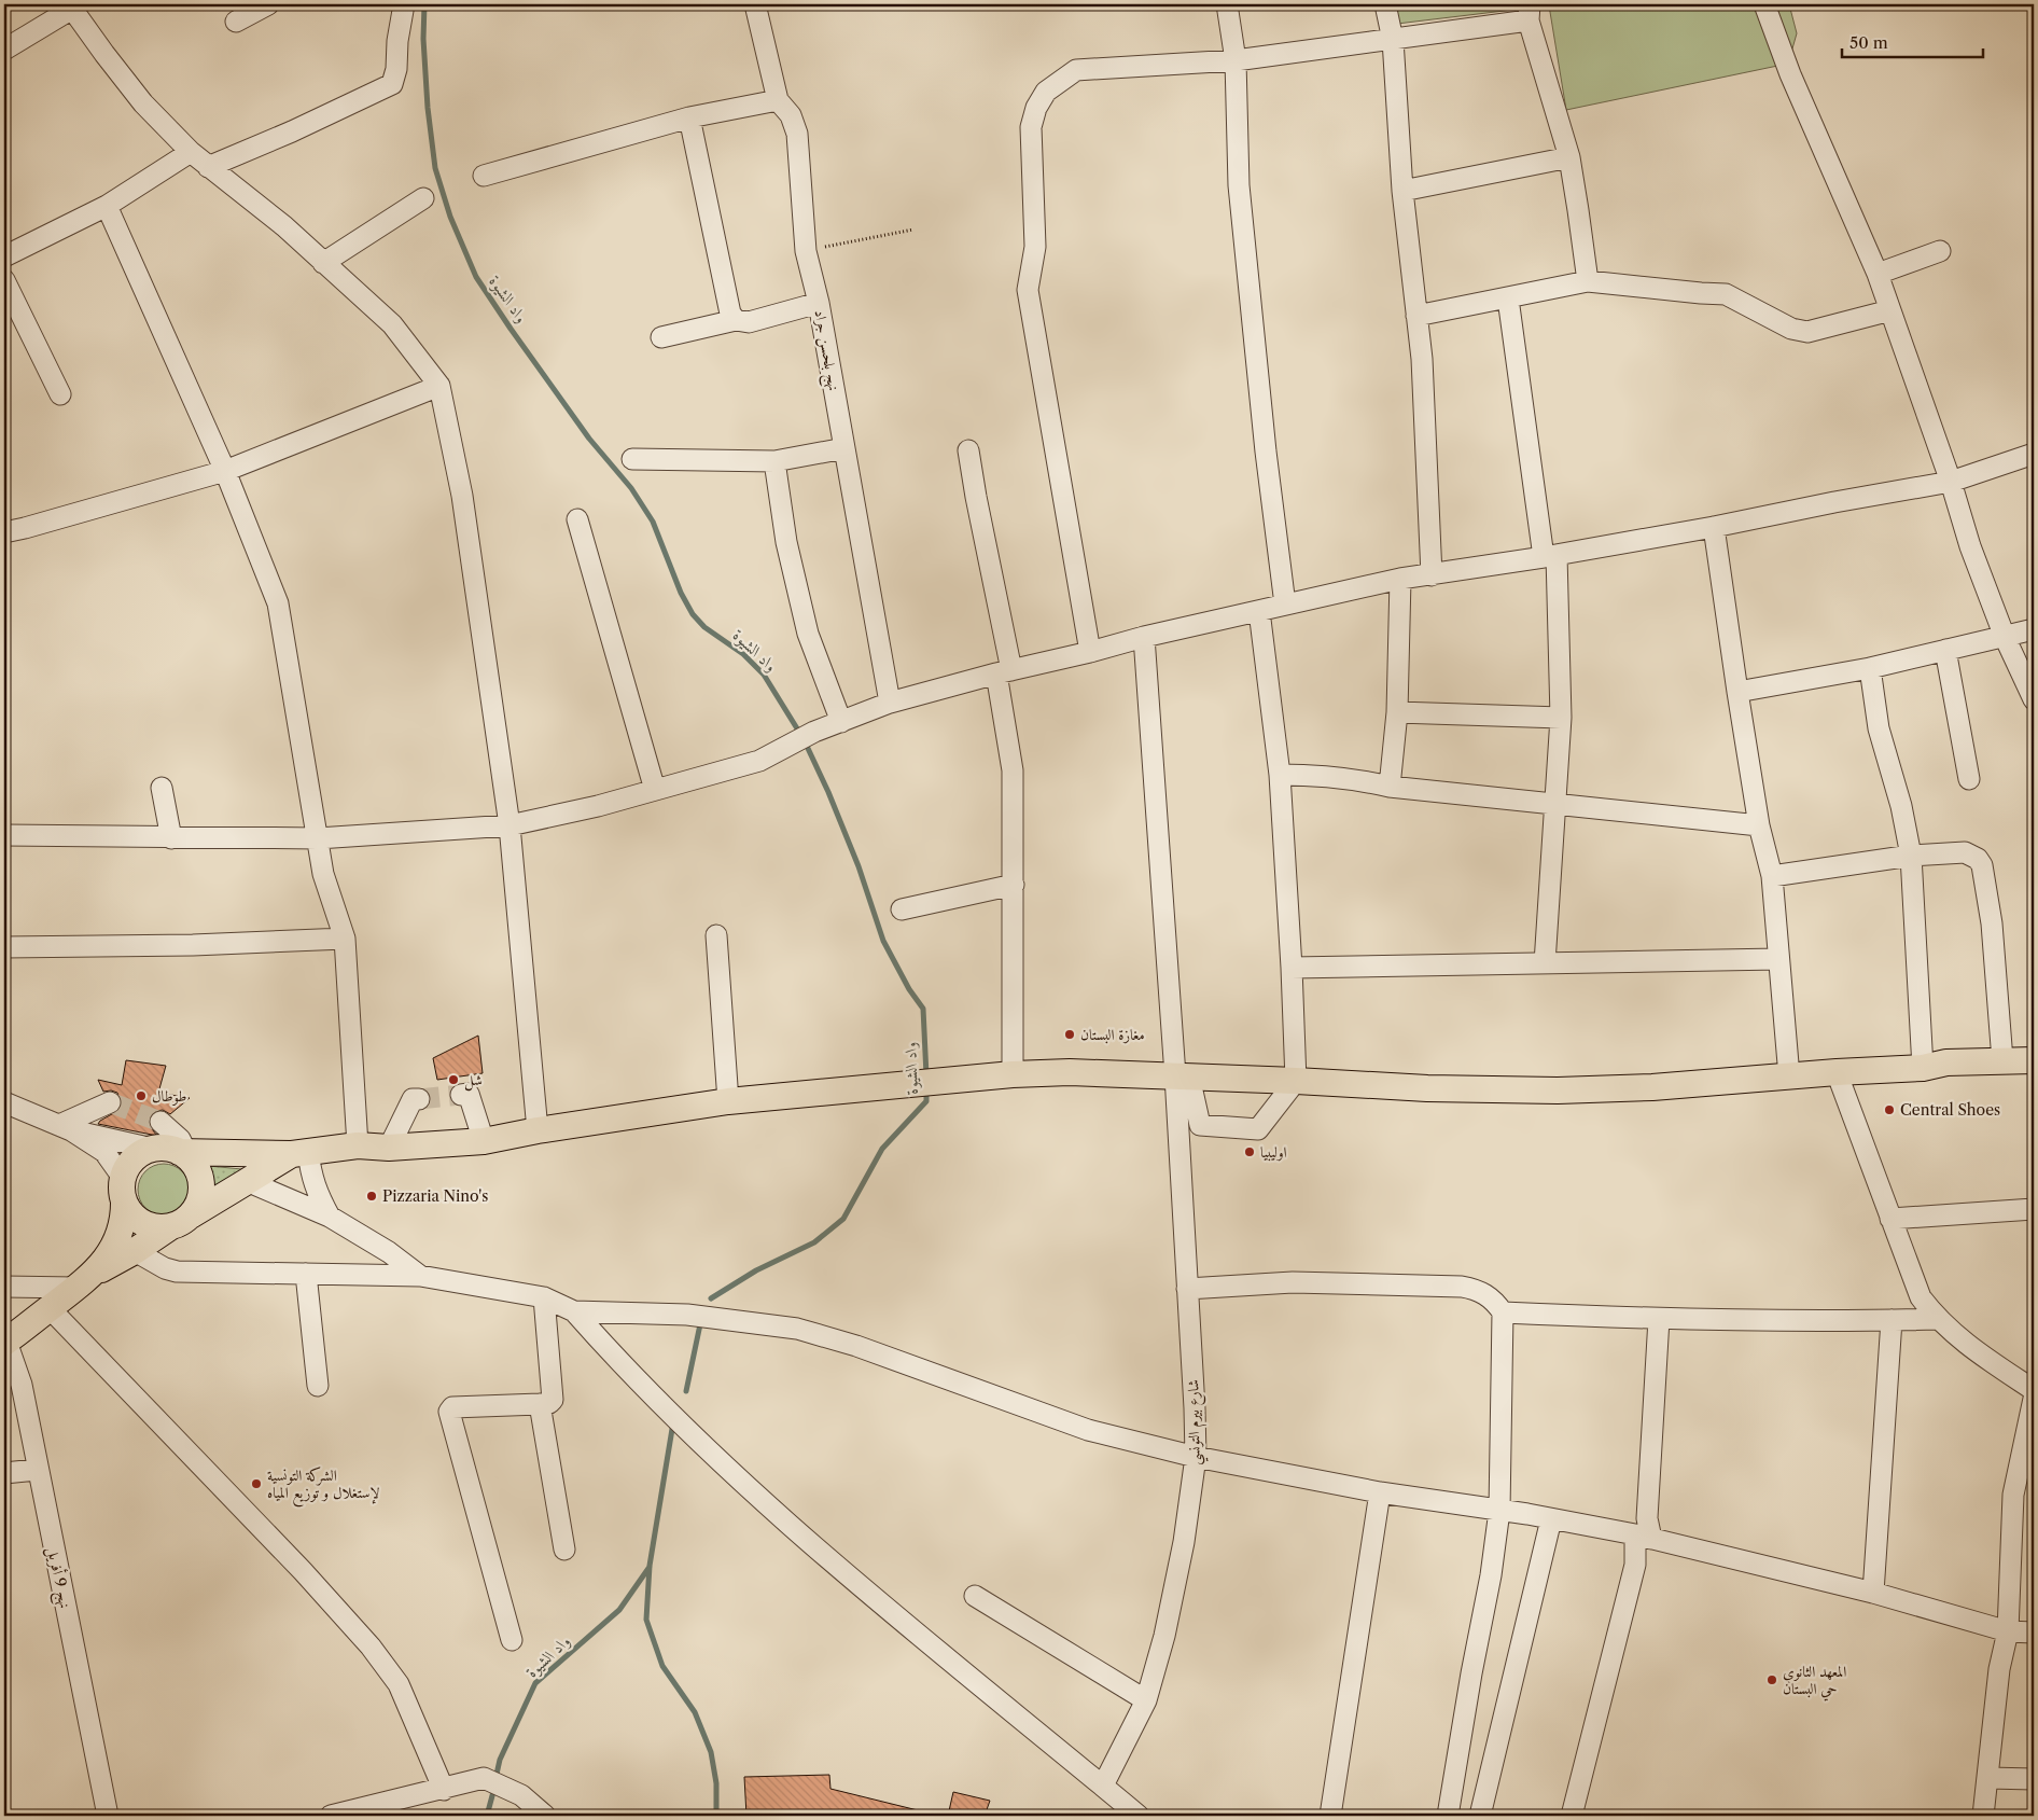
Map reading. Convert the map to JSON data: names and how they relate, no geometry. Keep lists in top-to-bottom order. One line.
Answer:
{"streets":{"street":["نهج بلحسن جراد","شارع بيرم التونسي","نهج 9 أفريل"]},"water":["واد الشيوة"],"places":["مغازة البستان","شل","طوطال","Central Shoes","اوليبيا","Pizzaria Nino's","الشركة التونسية لإستغلال و توزيع المياه","المعهد الثانوي حي البستان"],"scale_bar":"50 m"}
